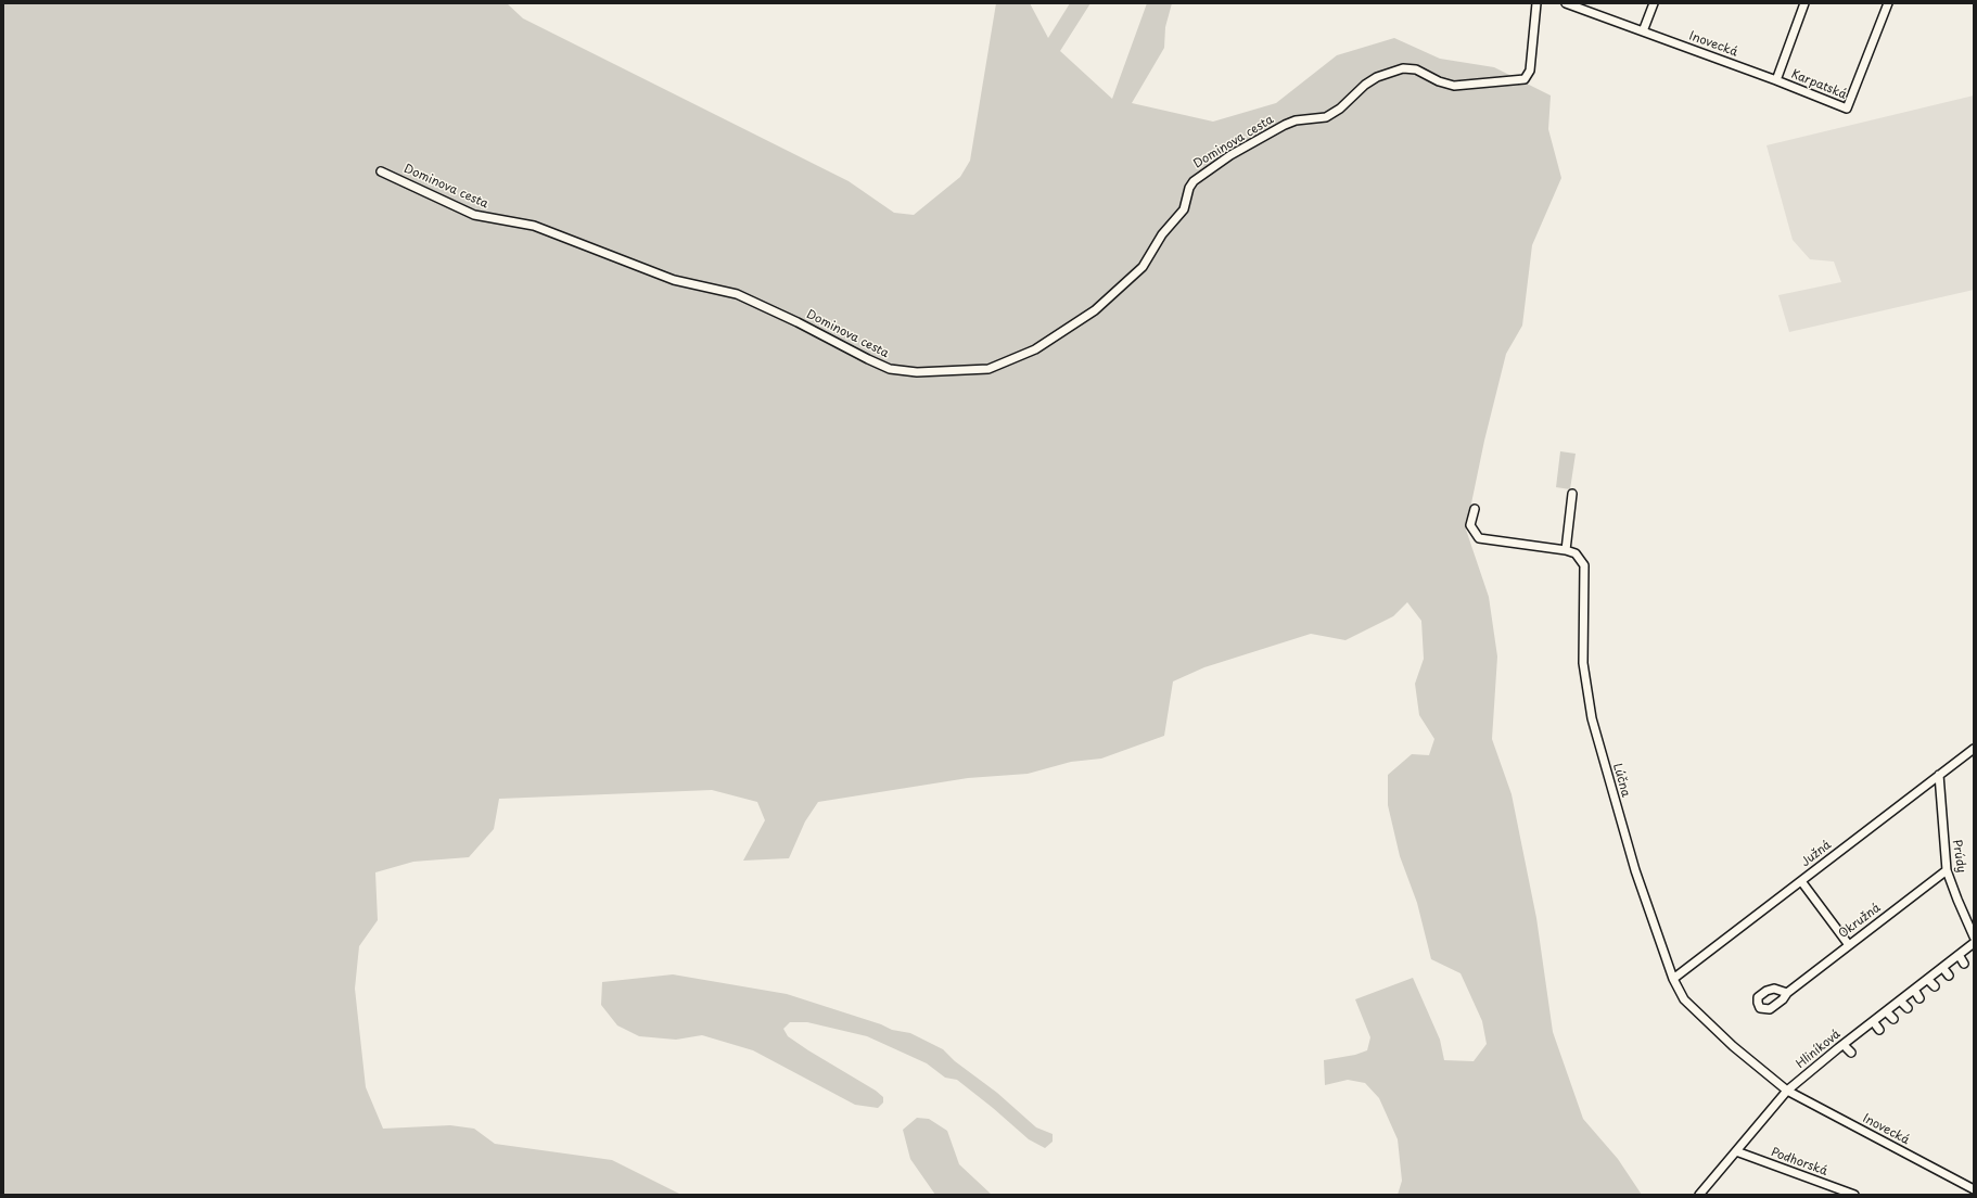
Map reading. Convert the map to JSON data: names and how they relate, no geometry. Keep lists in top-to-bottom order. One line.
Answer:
{"streets":{"street":["Inovecká","Karpatská","Dominova cesta","Lúčna","Južná","Prúdy","Okružná","Hliníková","Podhorská"]},"crossings":[["Inovecká","Karpatská"],["Inovecká","Lúčna"],["Inovecká","Hliníková"],["Lúčna","Južná"],["Lúčna","Hliníková"],["Južná","Prúdy"],["Prúdy","Okružná"],["Hliníková","Podhorská"]]}
